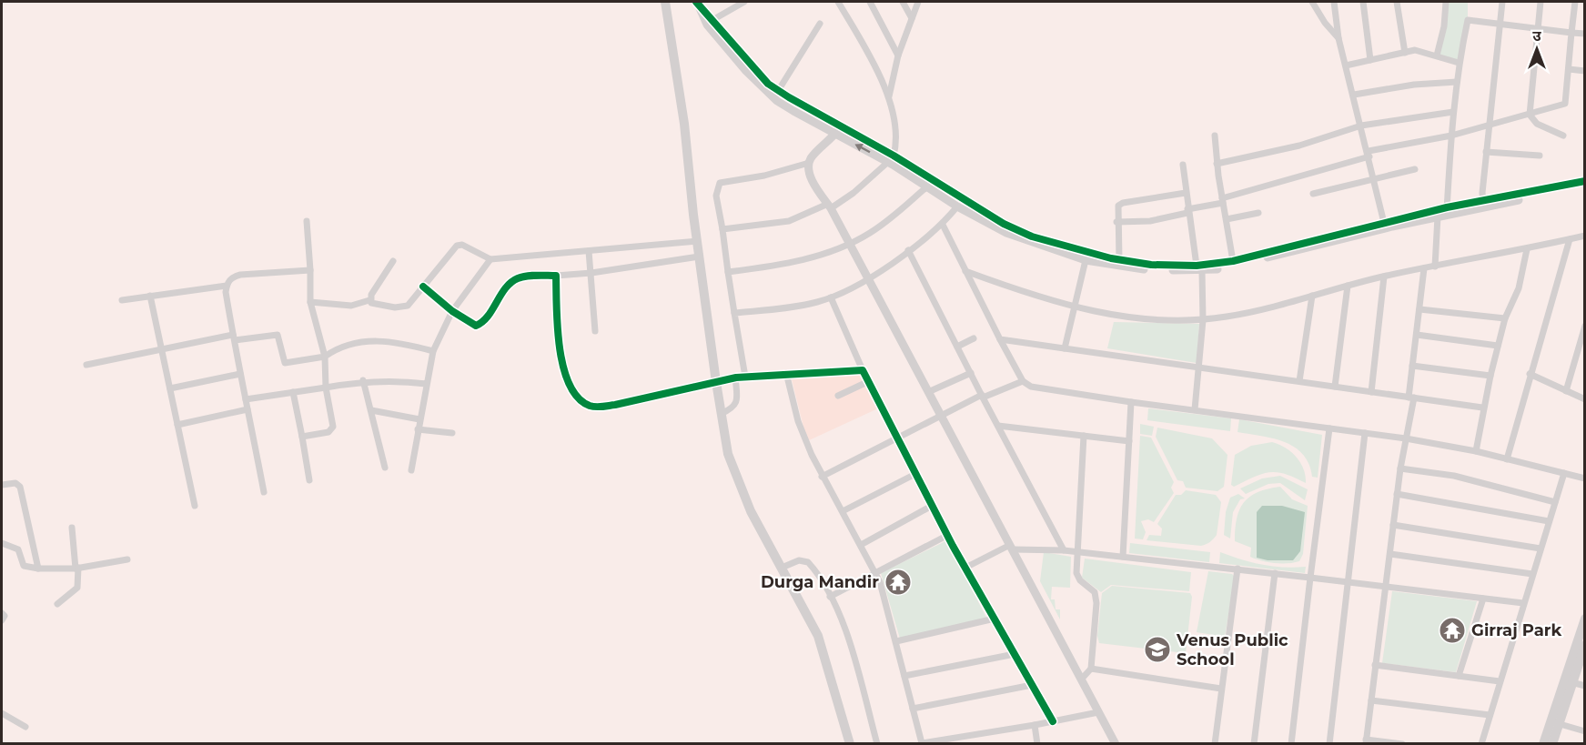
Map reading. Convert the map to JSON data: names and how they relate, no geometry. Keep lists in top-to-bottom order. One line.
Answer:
{"places":{"temple":["Durga Mandir","Girraj Park"],"school or university":["Venus Public School"]},"north":"top"}
